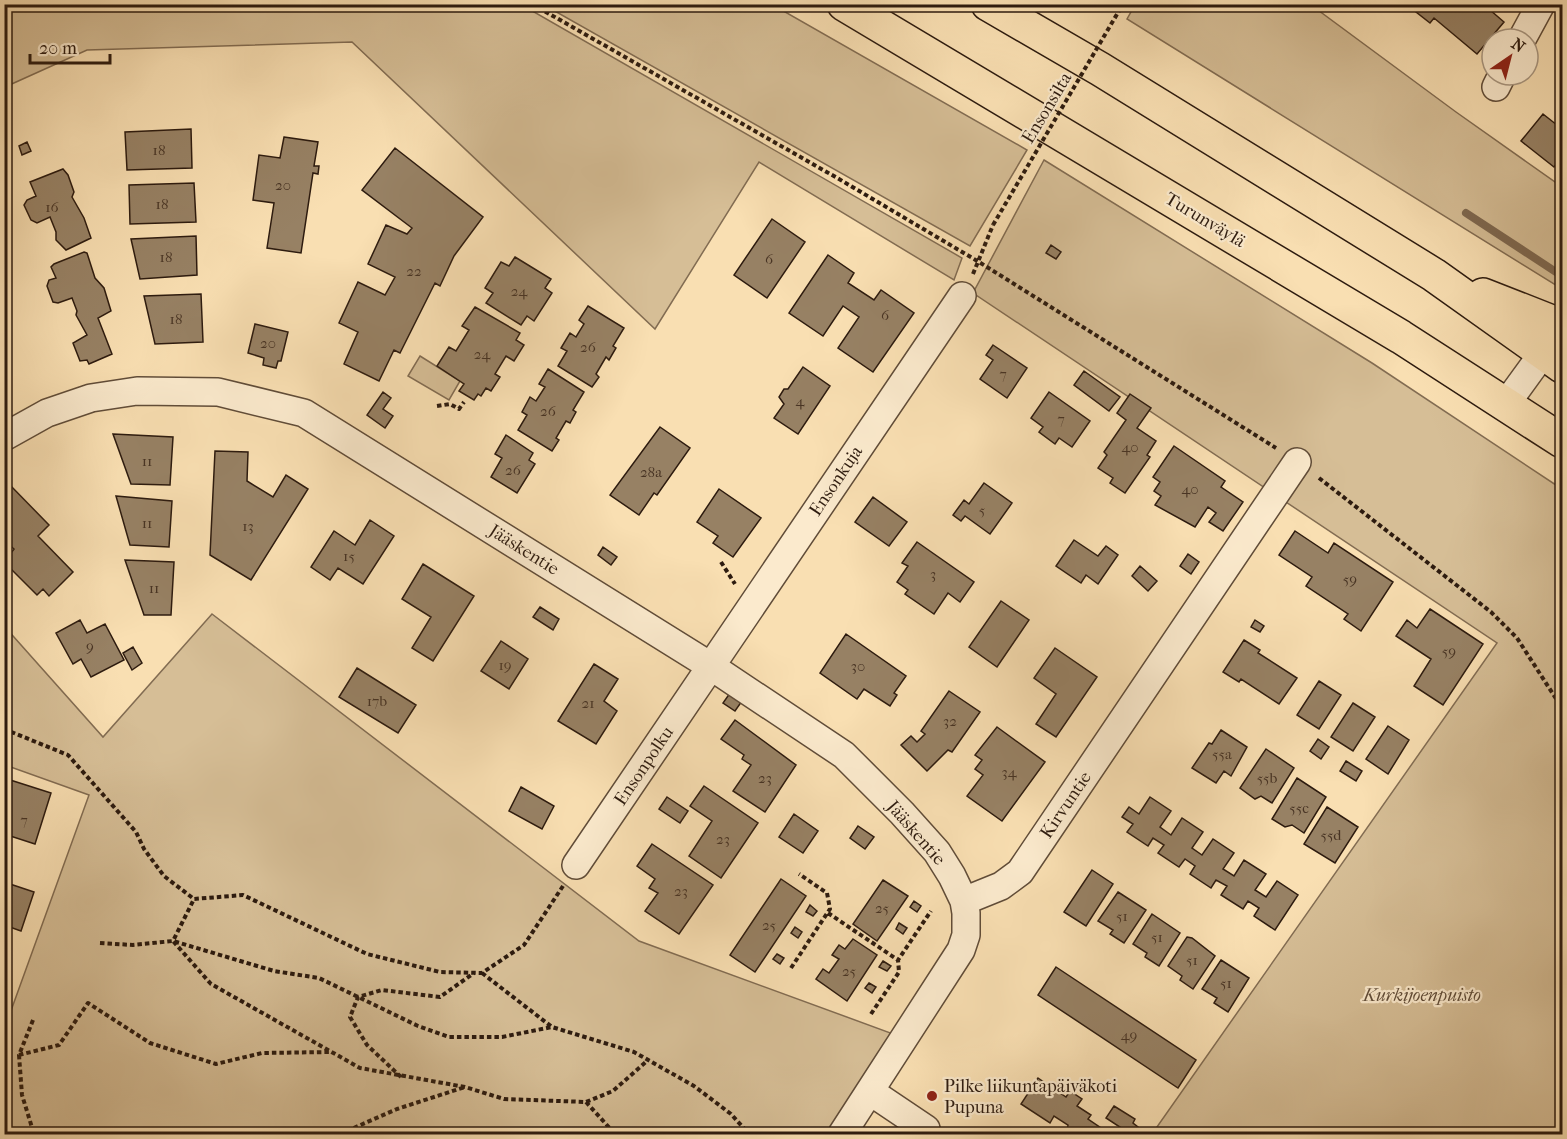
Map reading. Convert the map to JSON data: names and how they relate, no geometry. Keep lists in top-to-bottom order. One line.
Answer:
{"streets":{"highway":["Turunväylä"],"street":["Ensonkuja","Jääskentie","Ensonpolku","Kirvuntie"],"path":["Ensonsilta"]},"crossings":[["Ensonkuja","Jääskentie"],["Ensonkuja","Ensonpolku"],["Jääskentie","Ensonpolku"],["Jääskentie","Kirvuntie"]],"parks":["Kurkijoenpuisto"],"places":["Pilke liikuntapäiväkoti Pupuna"],"house_numbers":["18","20","18","16","18","6","22","24","6","18","20","26","24","7","4","26","7","40","11","26","28a","40","5","11","13","15","3","59","11","9","59","19","30","17b","21","32","55a","34","23","55b","55c","7","55d","23","23","25","51","25","51","51","25","51","49"],"scale_bar":"20 m","north":"top right"}
